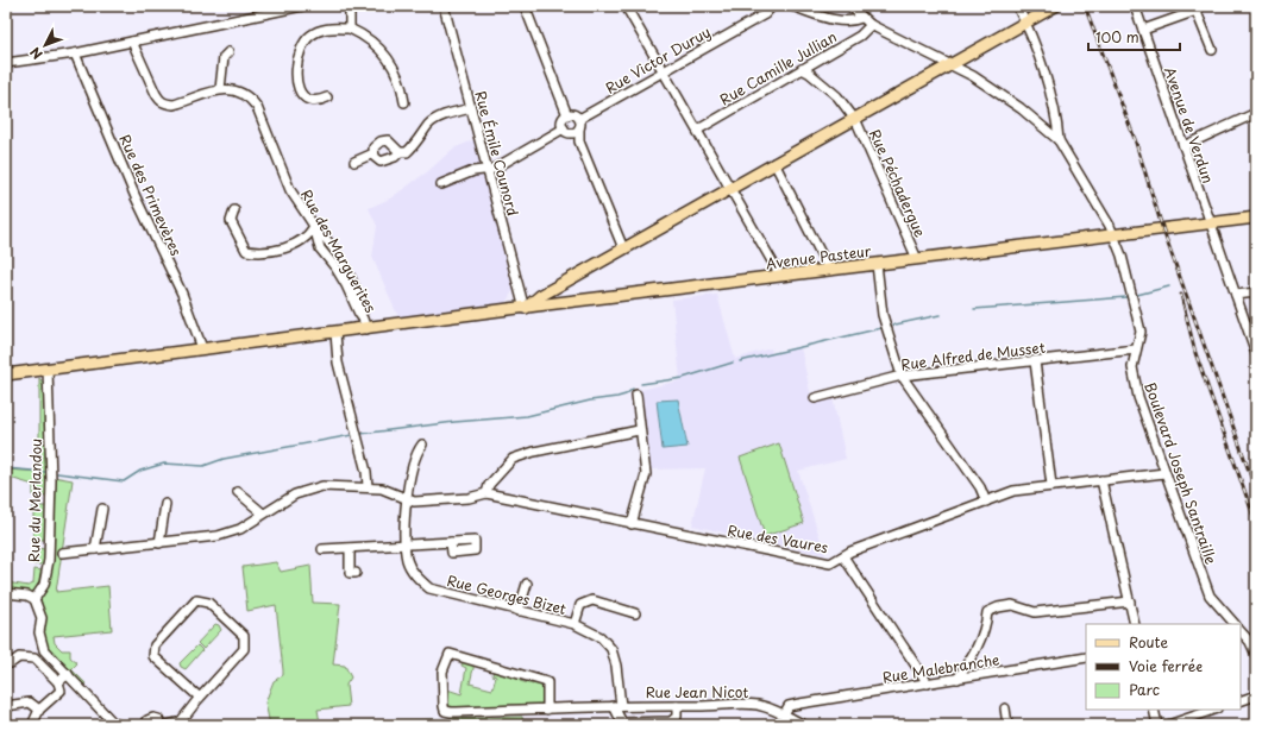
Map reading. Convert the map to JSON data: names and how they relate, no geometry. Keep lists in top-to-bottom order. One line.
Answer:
{"streets":{"main road":["Avenue Pasteur"],"street":["Rue Victor Duruy","Rue Camille Jullian","Avenue de Verdun","Rue Émile Counord","Rue Péchadergue","Rue des Primevères","Rue des Marguerites","Rue Alfred de Musset","Boulevard Joseph Santraille","Rue du Merlandou","Rue des Vaures","Rue Georges Bizet","Rue Malebranche","Rue Jean Nicot"]},"crossings":[["Rue Camille Jullian","Rue Péchadergue"],["Avenue de Verdun","Avenue Pasteur"],["Rue Émile Counord","Avenue Pasteur"],["Rue Péchadergue","Avenue Pasteur"],["Rue des Primevères","Avenue Pasteur"],["Rue des Marguerites","Avenue Pasteur"],["Avenue Pasteur","Boulevard Joseph Santraille"],["Avenue Pasteur","Rue du Merlandou"],["Rue Alfred de Musset","Boulevard Joseph Santraille"],["Boulevard Joseph Santraille","Rue des Vaures"],["Rue des Vaures","Rue Georges Bizet"],["Rue Georges Bizet","Rue Jean Nicot"],["Rue Malebranche","Rue Jean Nicot"]],"legend":["Route","Voie ferrée","Parc"],"scale_bar":"100 m","north":"bottom left"}
